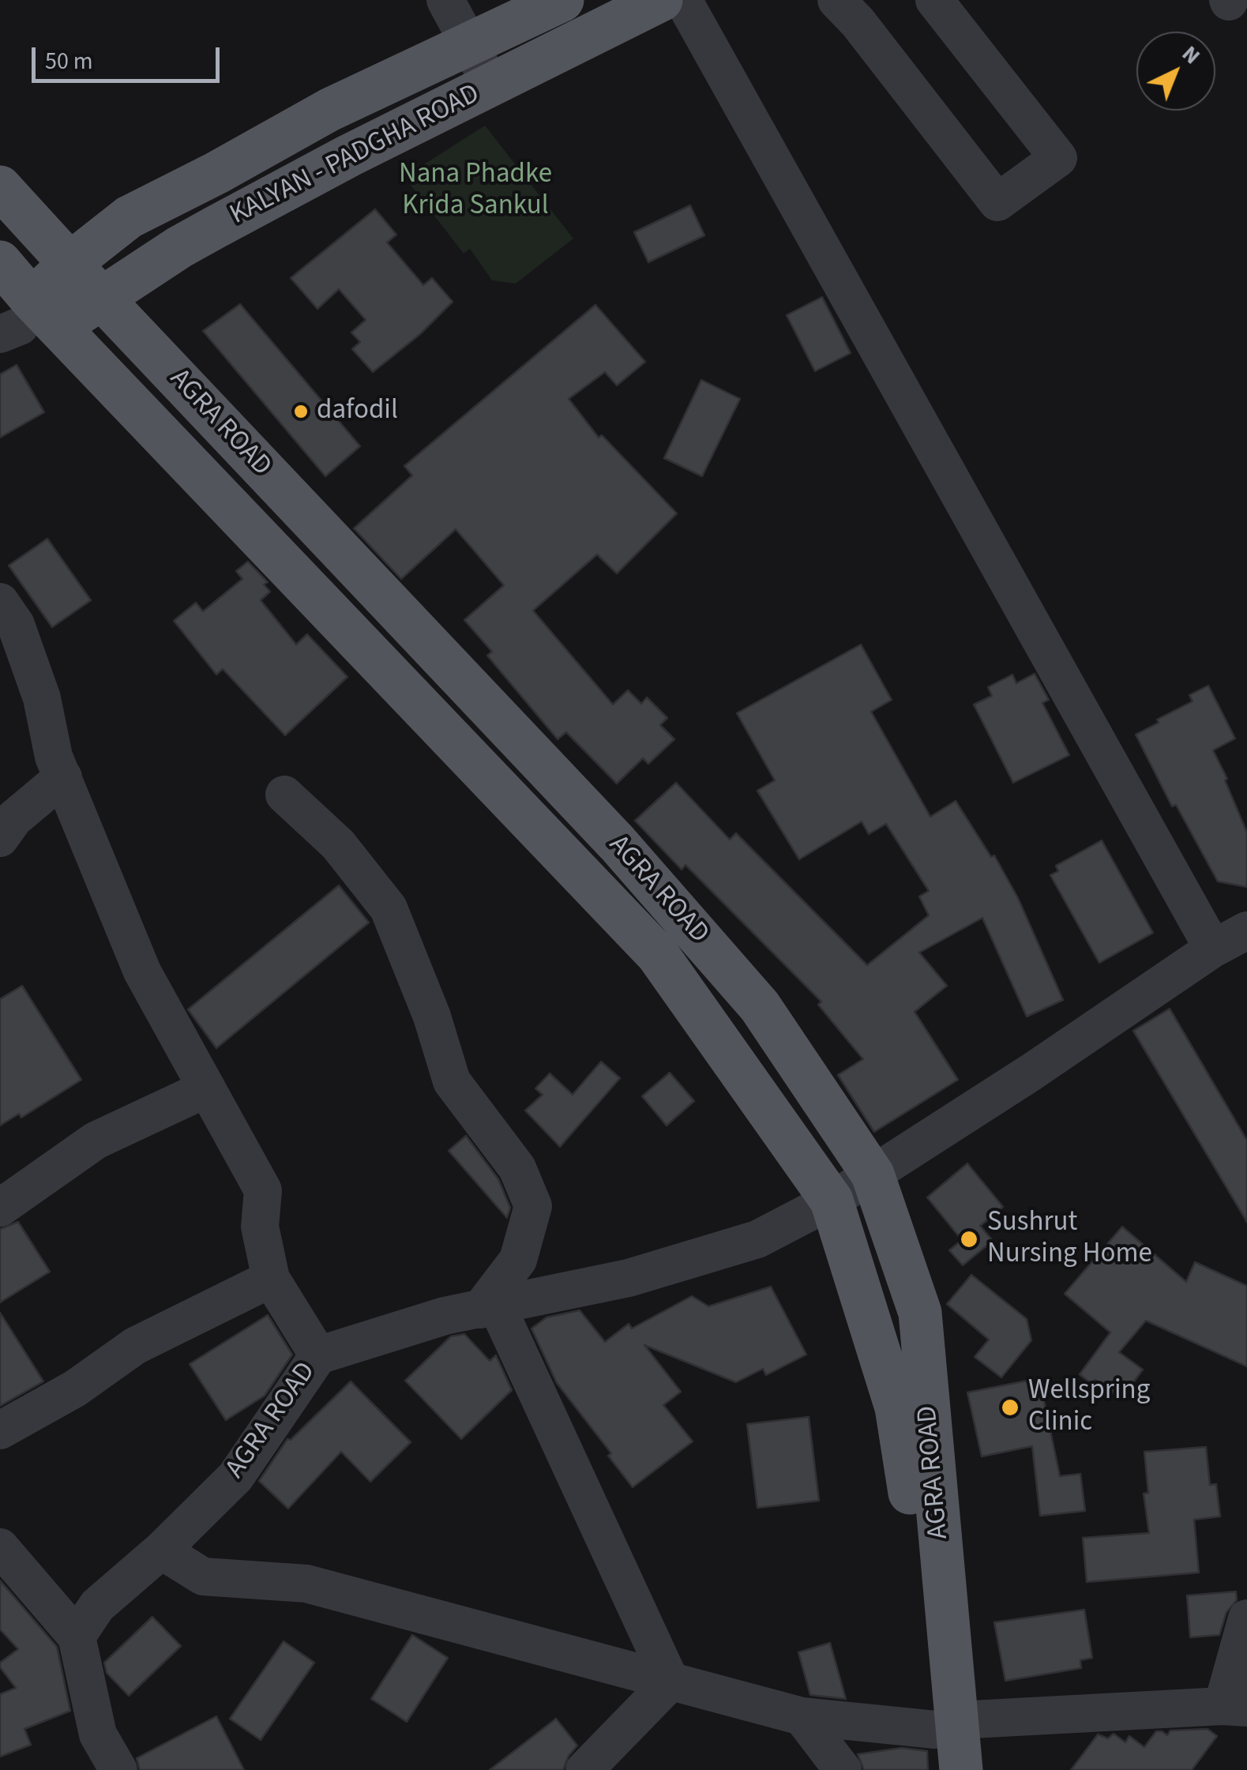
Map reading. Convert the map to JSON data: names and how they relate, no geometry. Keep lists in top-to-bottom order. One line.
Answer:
{"streets":{"main road":["KALYAN - PADGHA ROAD","AGRA ROAD"]},"crossings":[["KALYAN - PADGHA ROAD","AGRA ROAD"]],"parks":["Nana Phadke Krida Sankul"],"places":["dafodil","Sushrut Nursing Home","Wellspring Clinic"],"scale_bar":"50 m","north":"top right"}
